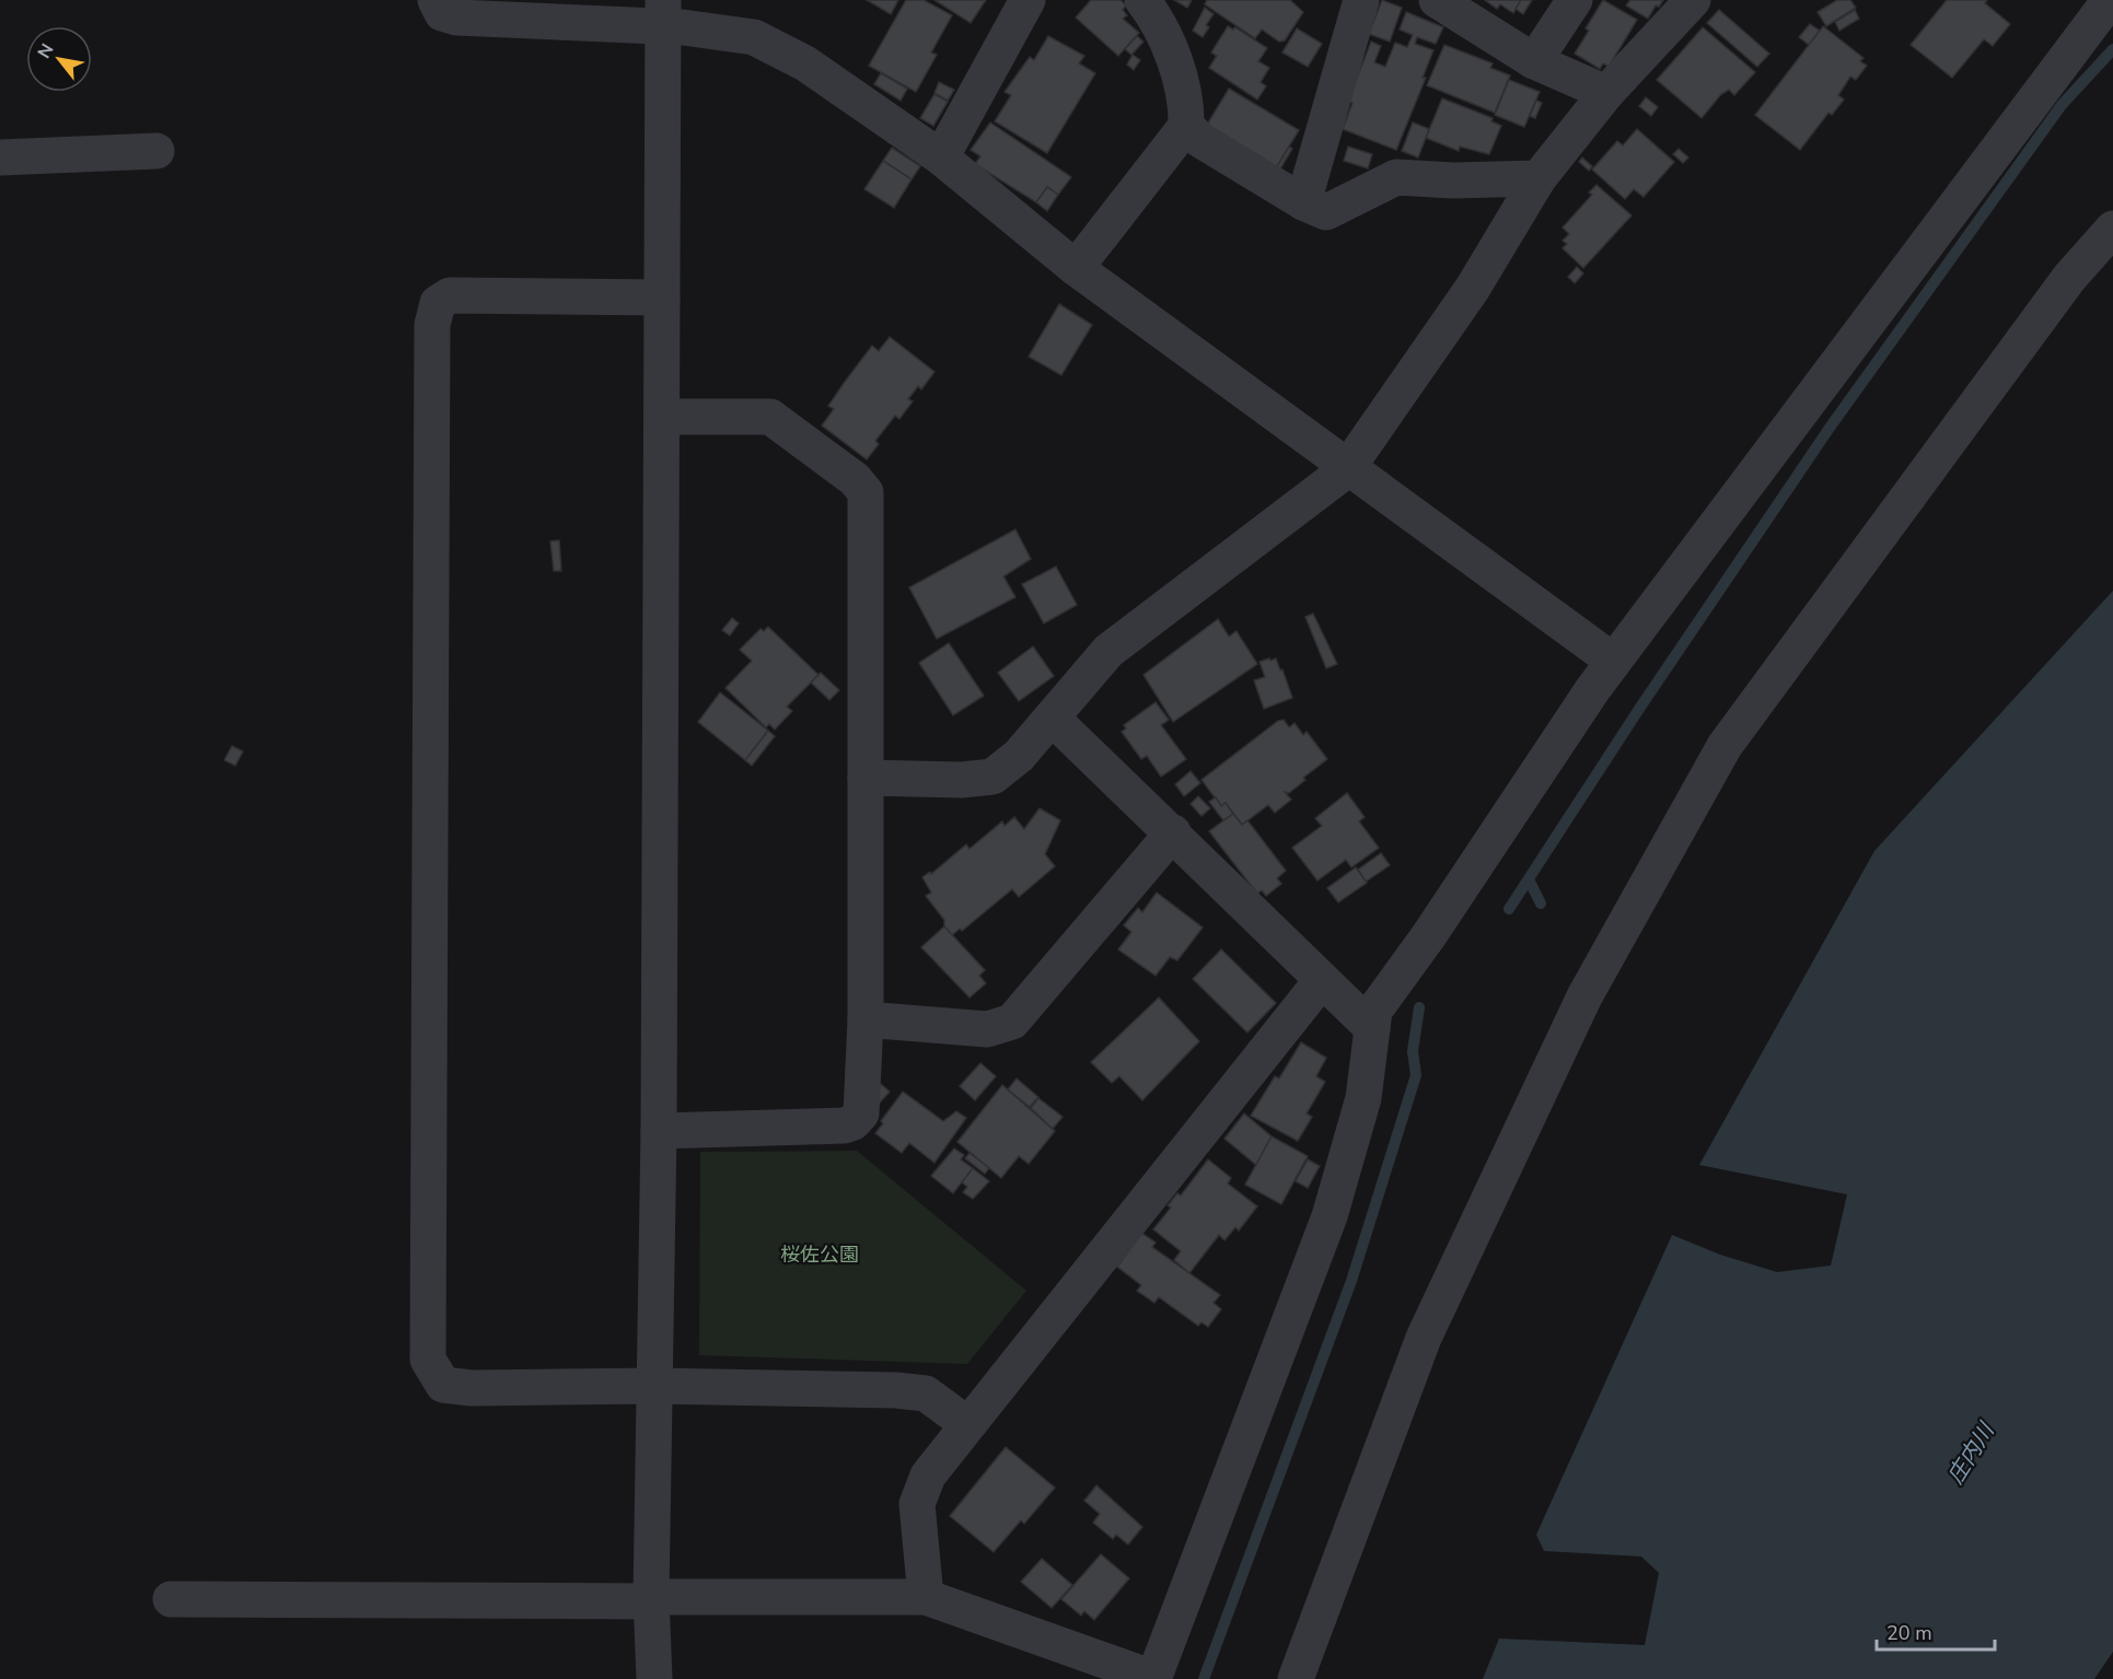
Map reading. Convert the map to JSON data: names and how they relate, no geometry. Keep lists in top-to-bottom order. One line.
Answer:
{"water":["庄内川"],"parks":["桜佐公園"],"scale_bar":"20 m","north":"top left"}
